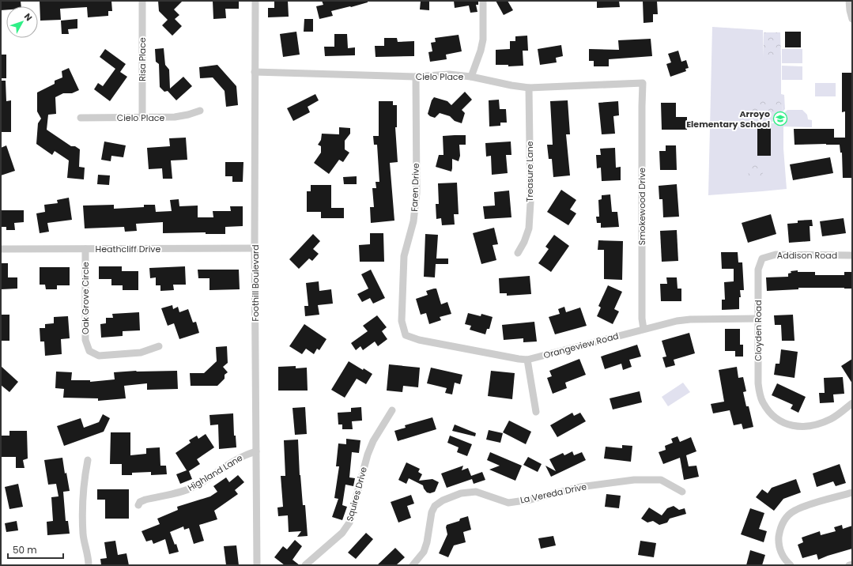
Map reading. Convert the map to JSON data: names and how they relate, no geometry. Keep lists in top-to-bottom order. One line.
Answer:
{"streets":{"street":["Risa Place","Cielo Place","Treasure Lane","Faren Drive","Smokewood Drive","Heathcliff Drive","Addison Road","Foothill Boulevard","Oak Grove Circle","Cloyden Road","Orangeview Road","Highland Lane","La Vereda Drive","Squires Drive"]},"crossings":[["Risa Place","Cielo Place"],["Cielo Place","Treasure Lane"],["Cielo Place","Faren Drive"],["Cielo Place","Smokewood Drive"],["Cielo Place","Foothill Boulevard"],["Faren Drive","Orangeview Road"],["Smokewood Drive","Orangeview Road"],["Heathcliff Drive","Foothill Boulevard"],["Heathcliff Drive","Oak Grove Circle"],["Addison Road","Cloyden Road"],["Foothill Boulevard","Highland Lane"],["Cloyden Road","Orangeview Road"]],"places":{"school or university":["Arroyo Elementary School"]},"scale_bar":"50 m","north":"top right"}
